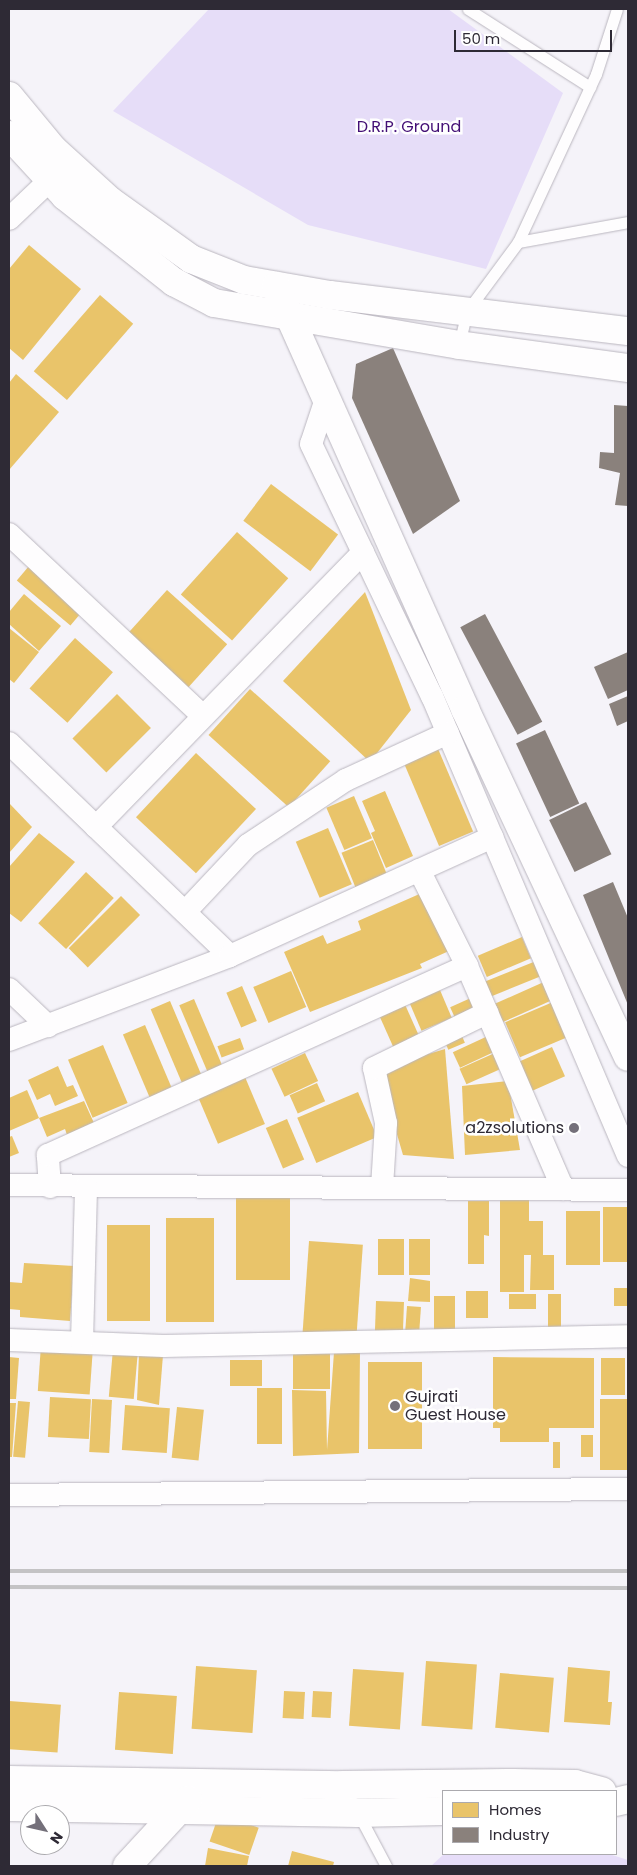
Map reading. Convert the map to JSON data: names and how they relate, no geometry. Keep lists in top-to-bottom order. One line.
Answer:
{"parks":["D.R.P. Ground"],"places":["a2zsolutions","Gujrati Guest House"],"legend":["Homes","Industry"],"scale_bar":"50 m","north":"bottom right"}
